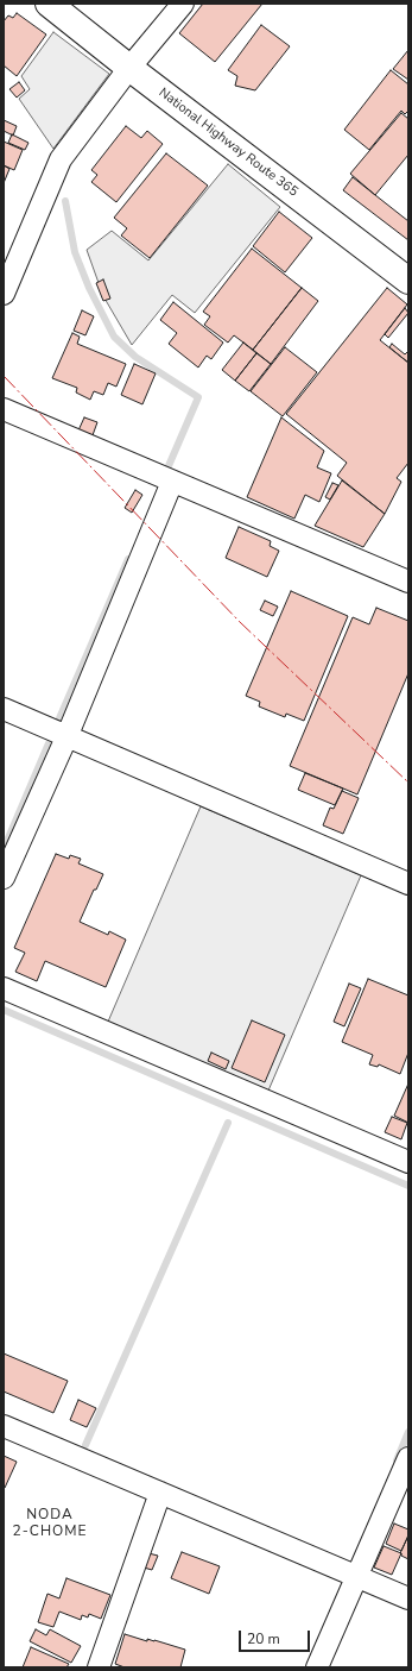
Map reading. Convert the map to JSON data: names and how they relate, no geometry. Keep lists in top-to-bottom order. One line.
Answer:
{"streets":{"highway":["National Highway Route 365"]},"districts":["NODA 2-CHOME"],"scale_bar":"20 m"}
